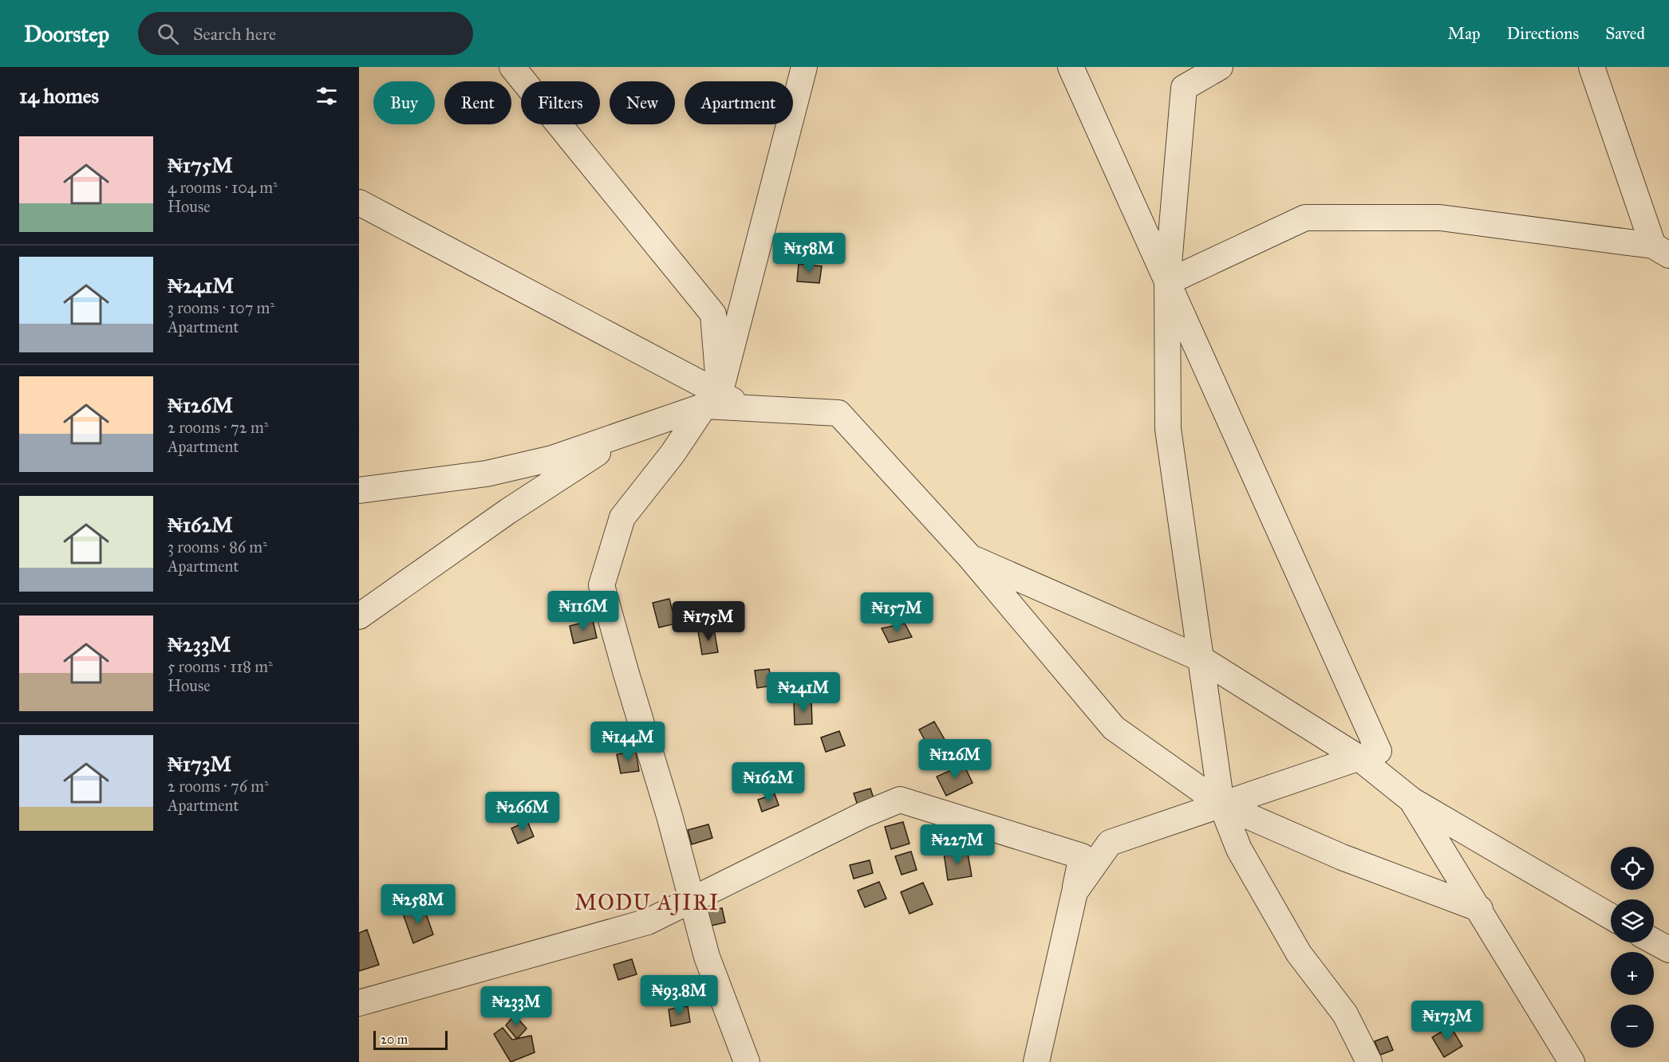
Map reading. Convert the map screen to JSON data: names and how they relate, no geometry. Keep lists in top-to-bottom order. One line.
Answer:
{"districts":["MODU AJIRI"],"scale_bar":"20 m","page":{"header":"Doorstep","search":"Search here","nav":["Map","Directions","Saved"],"heading":"14 homes","chip":["Buy","Rent","Filters","New","Apartment"],"list":[{"name":"₦175M","note":"4 rooms · 104 m² · House"},{"name":"₦241M","note":"3 rooms · 107 m² · Apartment"},{"name":"₦126M","note":"2 rooms · 72 m² · Apartment"},{"name":"₦162M","note":"3 rooms · 86 m² · Apartment"},{"name":"₦233M","note":"5 rooms · 118 m² · House"},{"name":"₦173M","note":"2 rooms · 76 m² · Apartment"}],"price":["₦158M","₦116M","₦157M","₦175M","₦241M","₦144M","₦126M","₦162M","₦266M","₦227M","₦258M","₦93.8M","₦233M","₦173M"],"map_buttons":["+","−"],"scale":"20 m"}}
